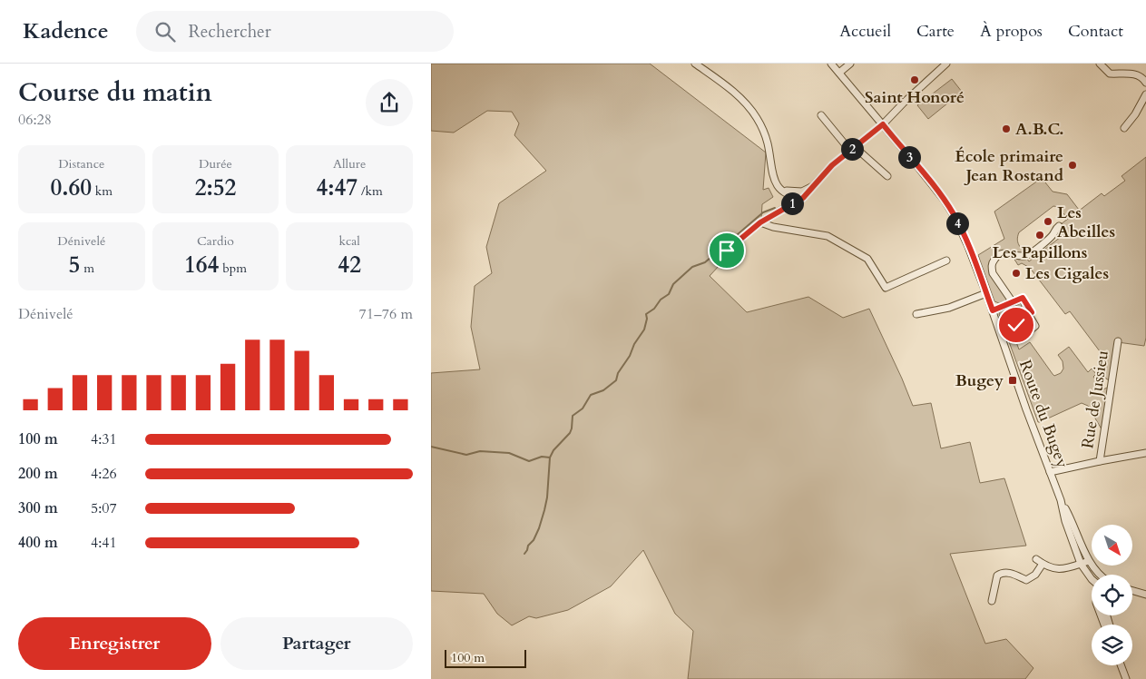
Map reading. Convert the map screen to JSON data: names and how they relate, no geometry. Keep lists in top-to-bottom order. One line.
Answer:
{"streets":{"street":["Rue de Jussieu","Route du Bugey"]},"places":{"other":["Saint Honoré","A.B.C.","École primaire Jean Rostand","Les Abeilles","Les Papillons","Les Cigales"],"transit":["Bugey"]},"scale_bar":"100 m","north":"bottom right","page":{"header":"Kadence","search":"Rechercher","nav":["Accueil","Carte","À propos","Contact"],"heading":["Course du matin","06:28"],"pins":["2","3","1","4"],"stats":[["Distance","0.60 km"],["Durée","2:52"],["Allure","4:47 /km"],["Dénivelé","5 m"],["Cardio","164 bpm"],["kcal","42"]],"chart":["Dénivelé","71–76 m"],"list":[{"name":"100 m","note":"4:31"},{"name":"200 m","note":"4:26"},{"name":"300 m","note":"5:07"},{"name":"400 m","note":"4:41"}],"buttons":["Enregistrer","Partager"],"scale":"100 m"}}
